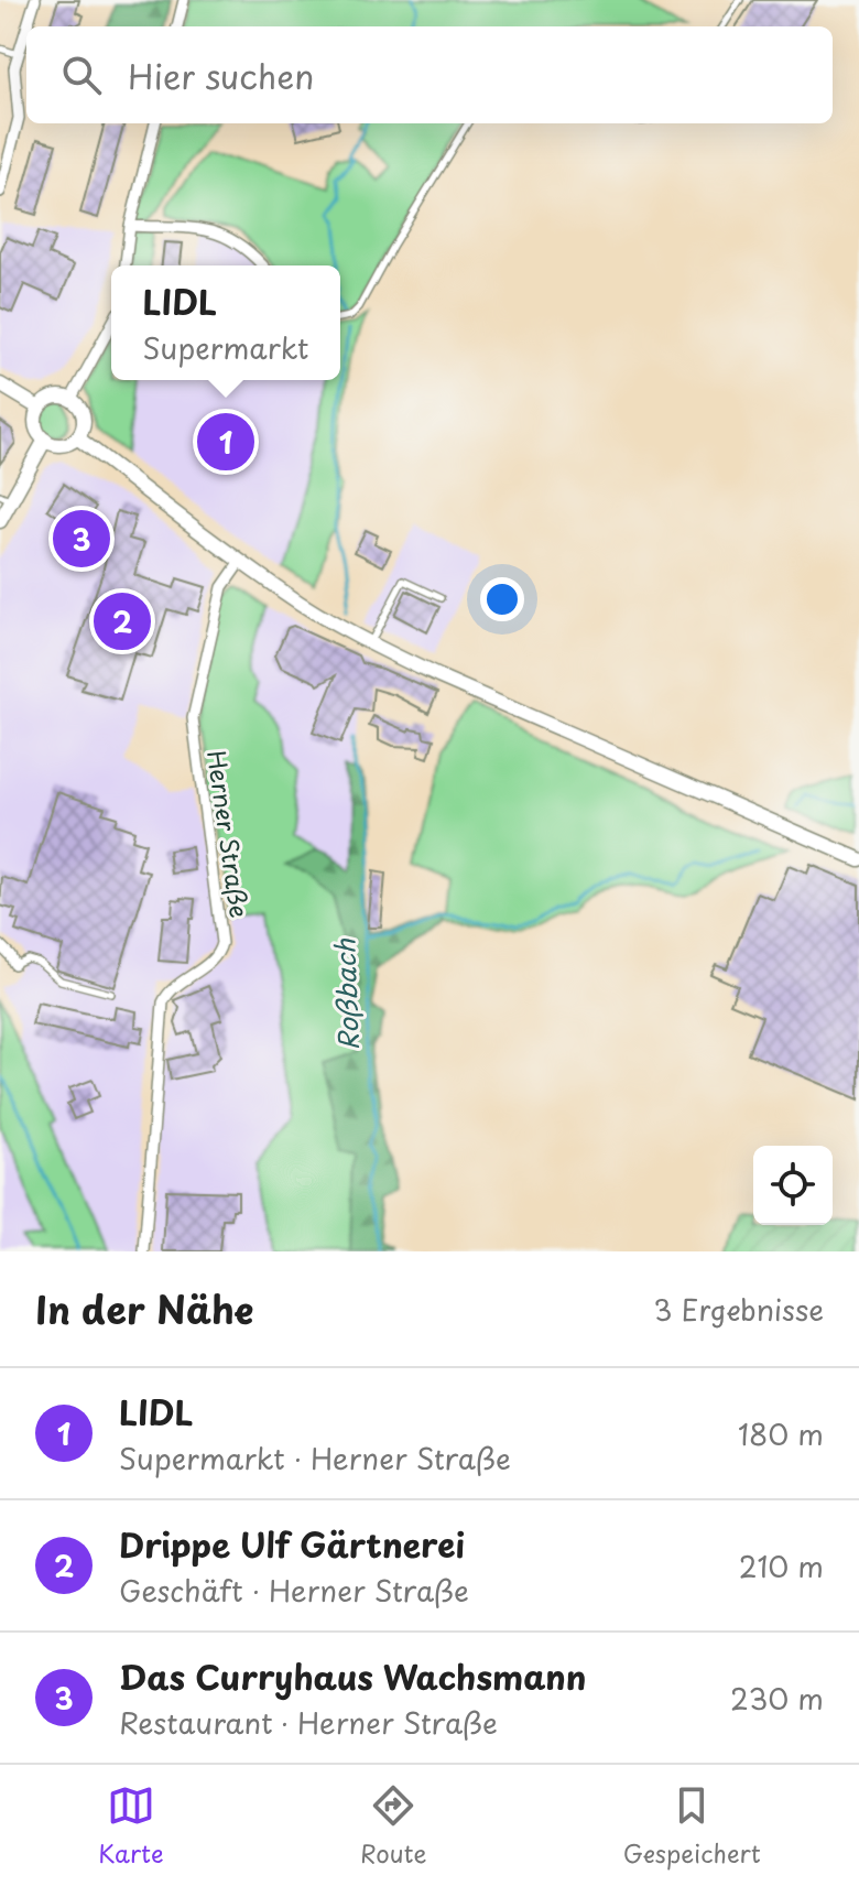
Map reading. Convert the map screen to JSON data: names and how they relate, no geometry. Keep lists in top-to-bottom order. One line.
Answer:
{"streets":{"street":["Herner Straße"]},"water":["Roßbach"],"page":{"search":"Hier suchen","popup":["LIDL","Supermarkt"],"pins":["1","3","2"],"heading":["In der Nähe","3 Ergebnisse"],"list":[{"mark":"1","name":"LIDL","note":"Supermarkt · Herner Straße","value":"180 m"},{"mark":"2","name":"Drippe Ulf Gärtnerei","note":"Geschäft · Herner Straße","value":"210 m"},{"mark":"3","name":"Das Curryhaus Wachsmann","note":"Restaurant · Herner Straße","value":"230 m"}],"nav":["Karte","Route","Gespeichert"]}}
